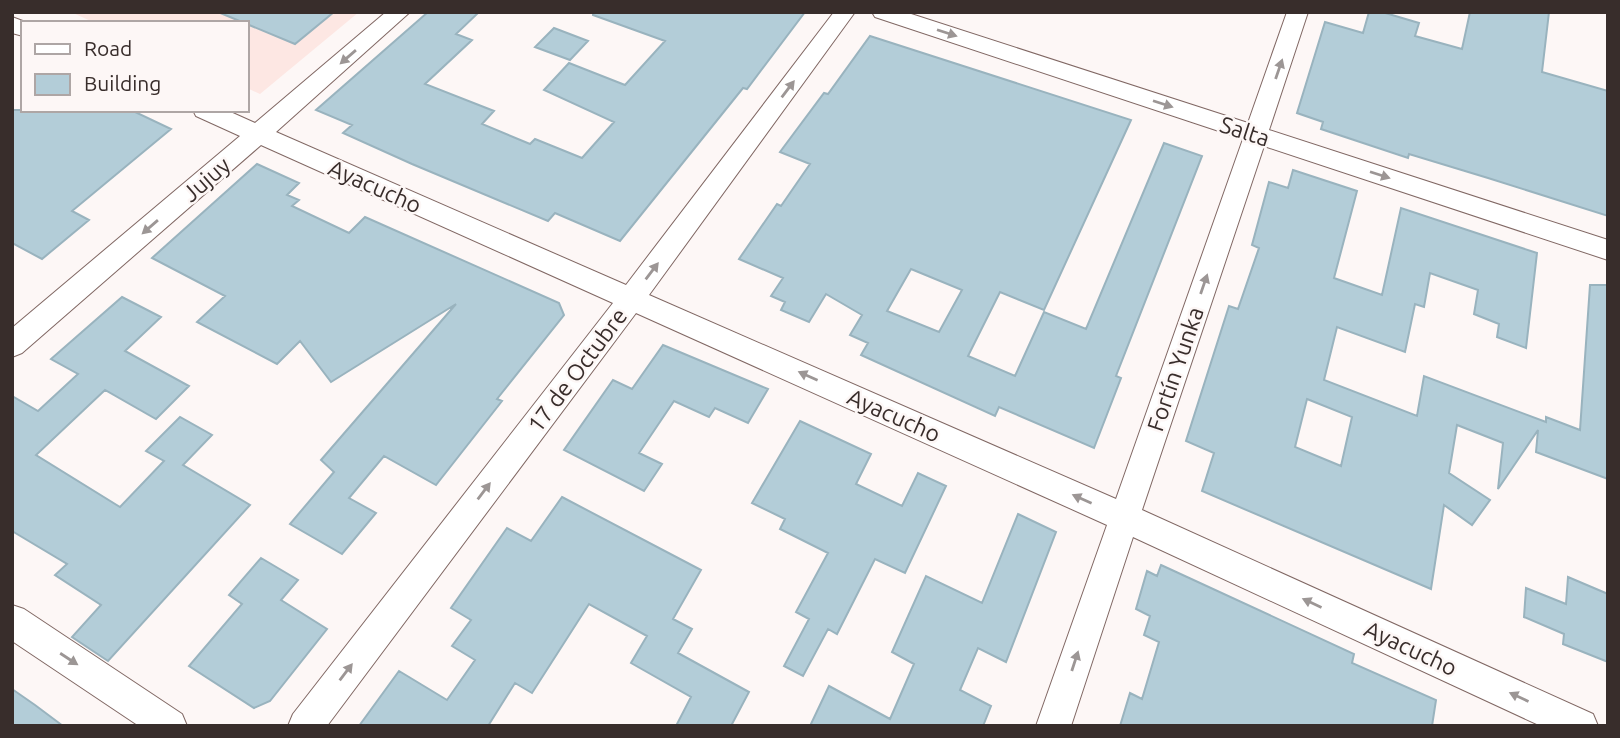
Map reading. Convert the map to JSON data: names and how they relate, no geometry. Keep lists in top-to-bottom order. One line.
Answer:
{"streets":{"street":["Salta","Jujuy","Ayacucho","Fortín Yunka","17 de Octubre"]},"crossings":[["Salta","Fortín Yunka"],["Jujuy","Ayacucho"],["Ayacucho","Fortín Yunka"],["Ayacucho","17 de Octubre"]],"one_way":["Salta","Jujuy","Ayacucho","Fortín Yunka","17 de Octubre"],"legend":["Road","Building"]}
